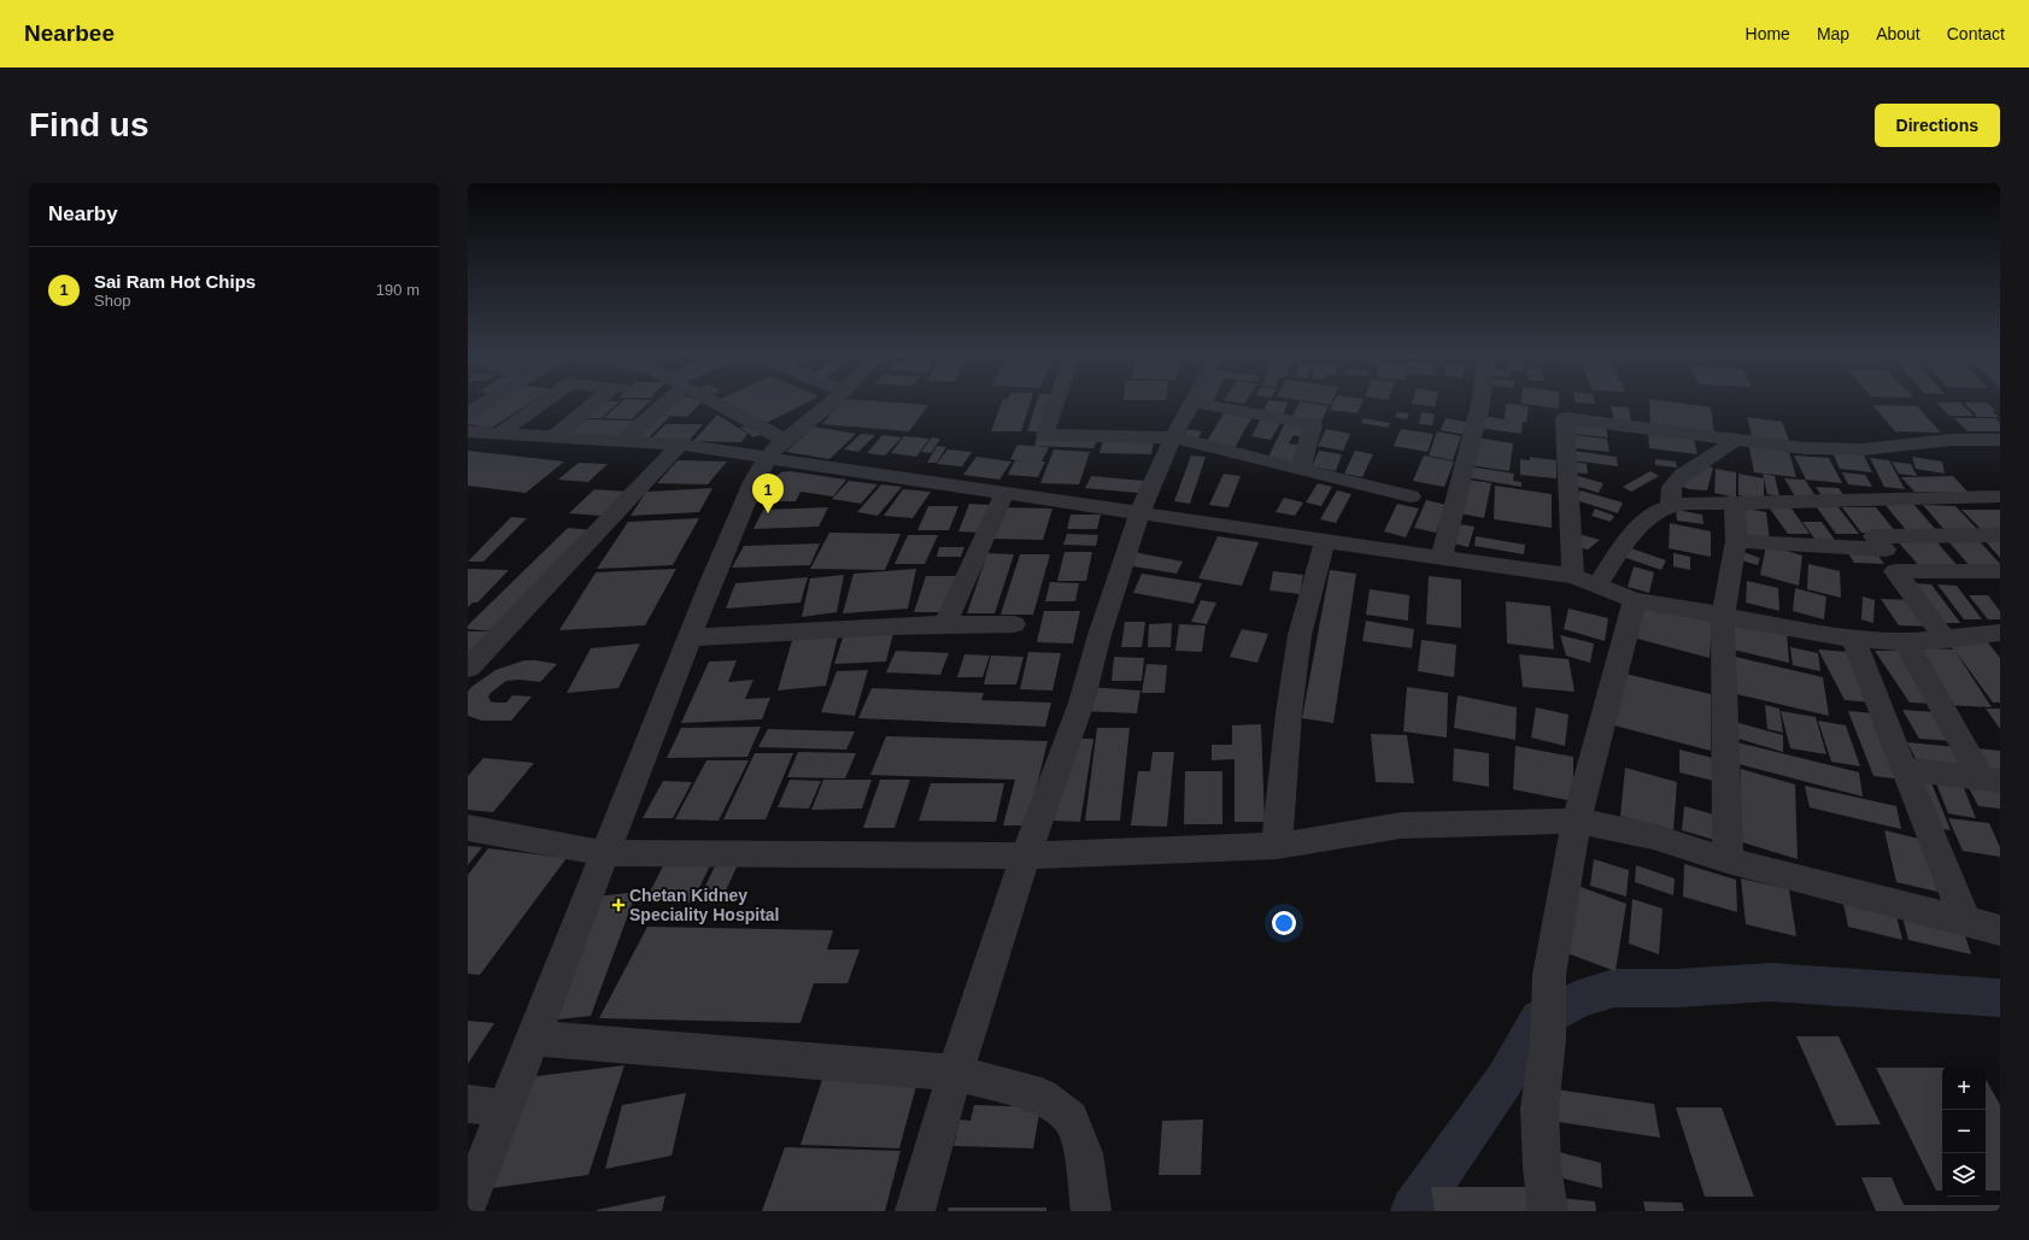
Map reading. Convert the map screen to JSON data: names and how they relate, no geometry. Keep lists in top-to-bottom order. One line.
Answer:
{"places":{"health":["Chetan Kidney Speciality Hospital"]},"page":{"header":"Nearbee","nav":["Home","Map","About","Contact"],"buttons":"Directions","title":"Find us","heading":"Nearby","list":[{"mark":"1","name":"Sai Ram Hot Chips","note":"Shop","value":"190 m"}],"pins":"1","map_buttons":["+","−"]}}
